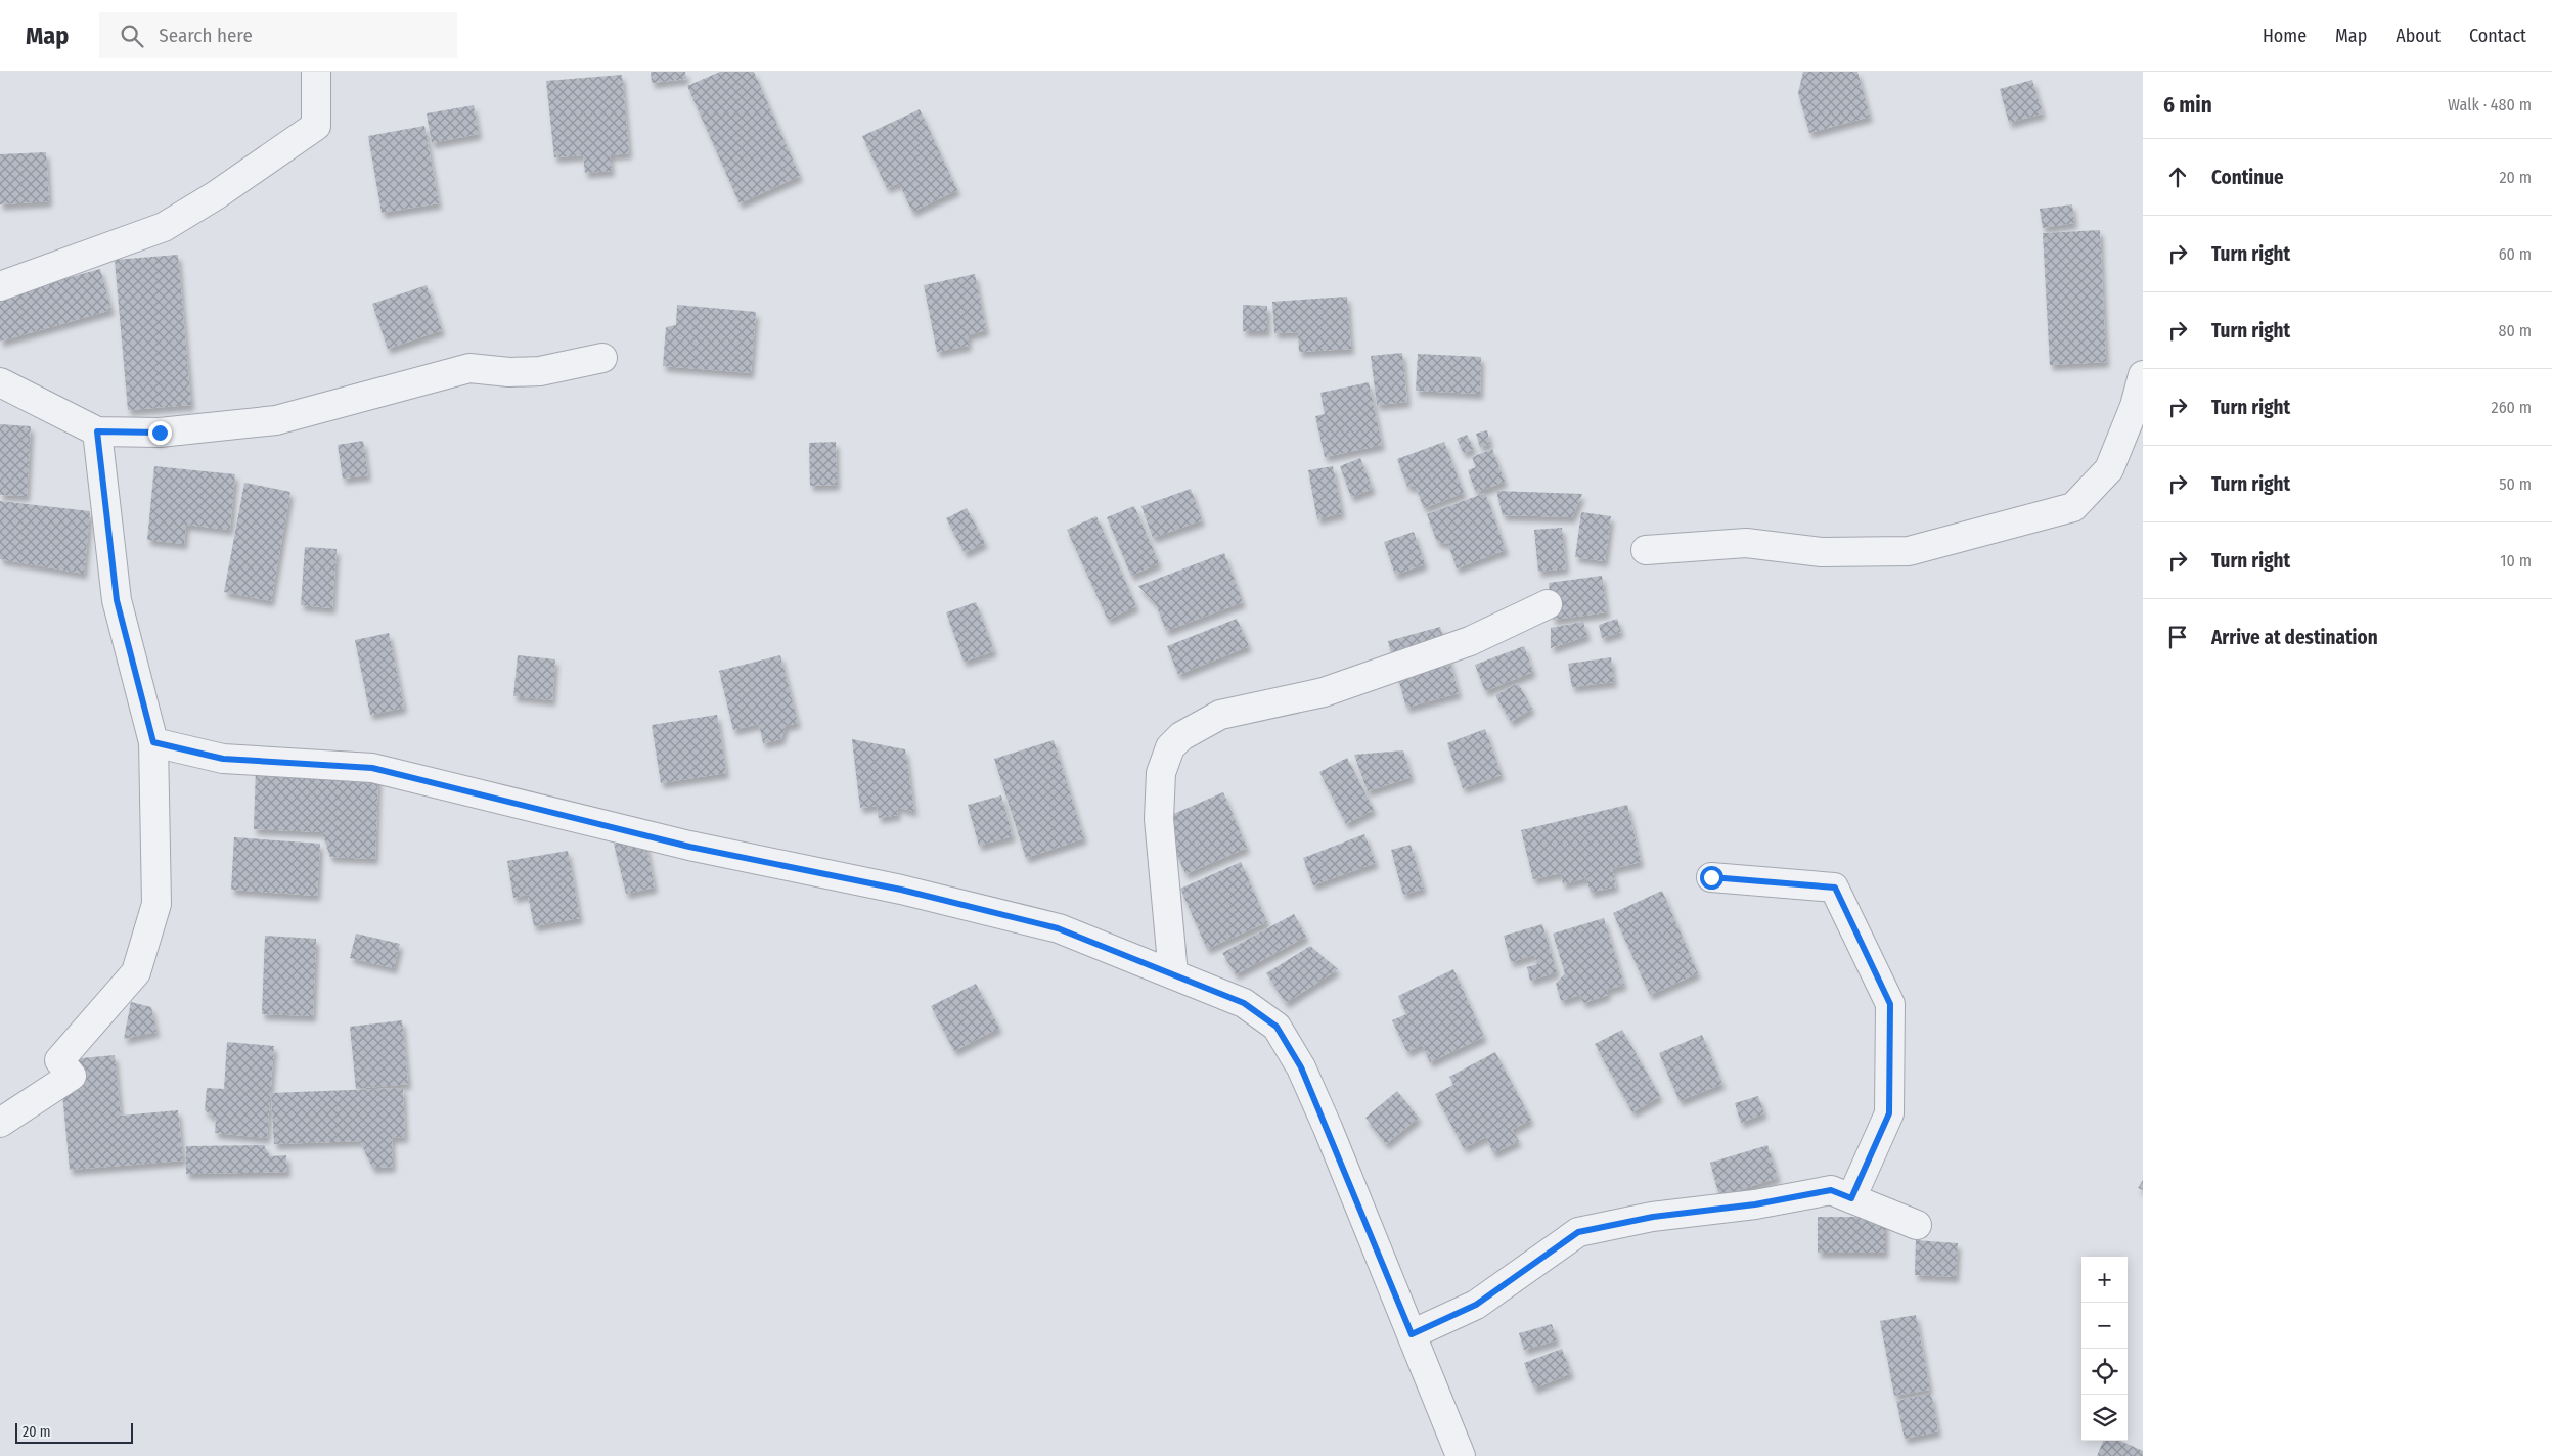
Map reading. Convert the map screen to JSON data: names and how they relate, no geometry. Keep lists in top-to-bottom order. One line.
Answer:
{"scale_bar":"20 m","page":{"header":"Map","search":"Search here","nav":["Home","Map","About","Contact"],"heading":["6 min","Walk · 480 m"],"list":[["Continue","20 m"],["Turn right","60 m"],["Turn right","80 m"],["Turn right","260 m"],["Turn right","50 m"],["Turn right","10 m"],"Arrive at destination"],"map_buttons":["+","−"],"scale":"20 m"}}
